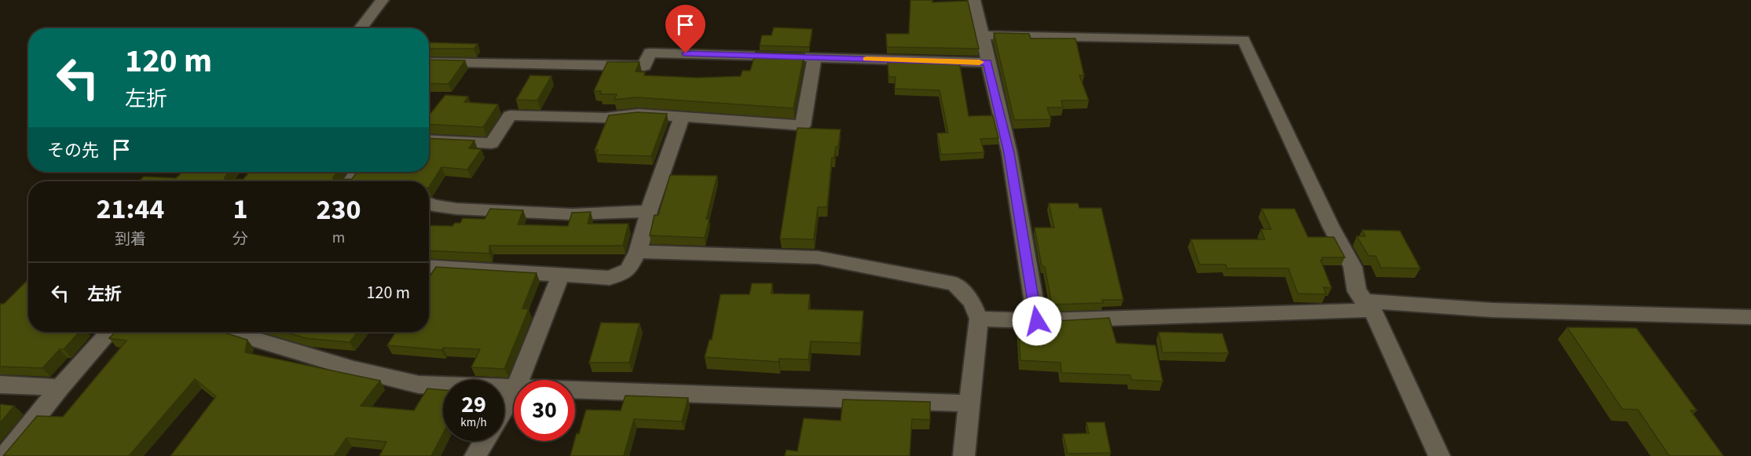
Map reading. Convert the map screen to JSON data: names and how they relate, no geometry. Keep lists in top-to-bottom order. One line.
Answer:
{"page":{"turn":["120 m","左折"],"then":"その先","eta":["21:44","到着","1","分","230","m"],"list":[{"name":"左折","value":"120 m"}],"speed":"29 km/h","limit":"30"}}
